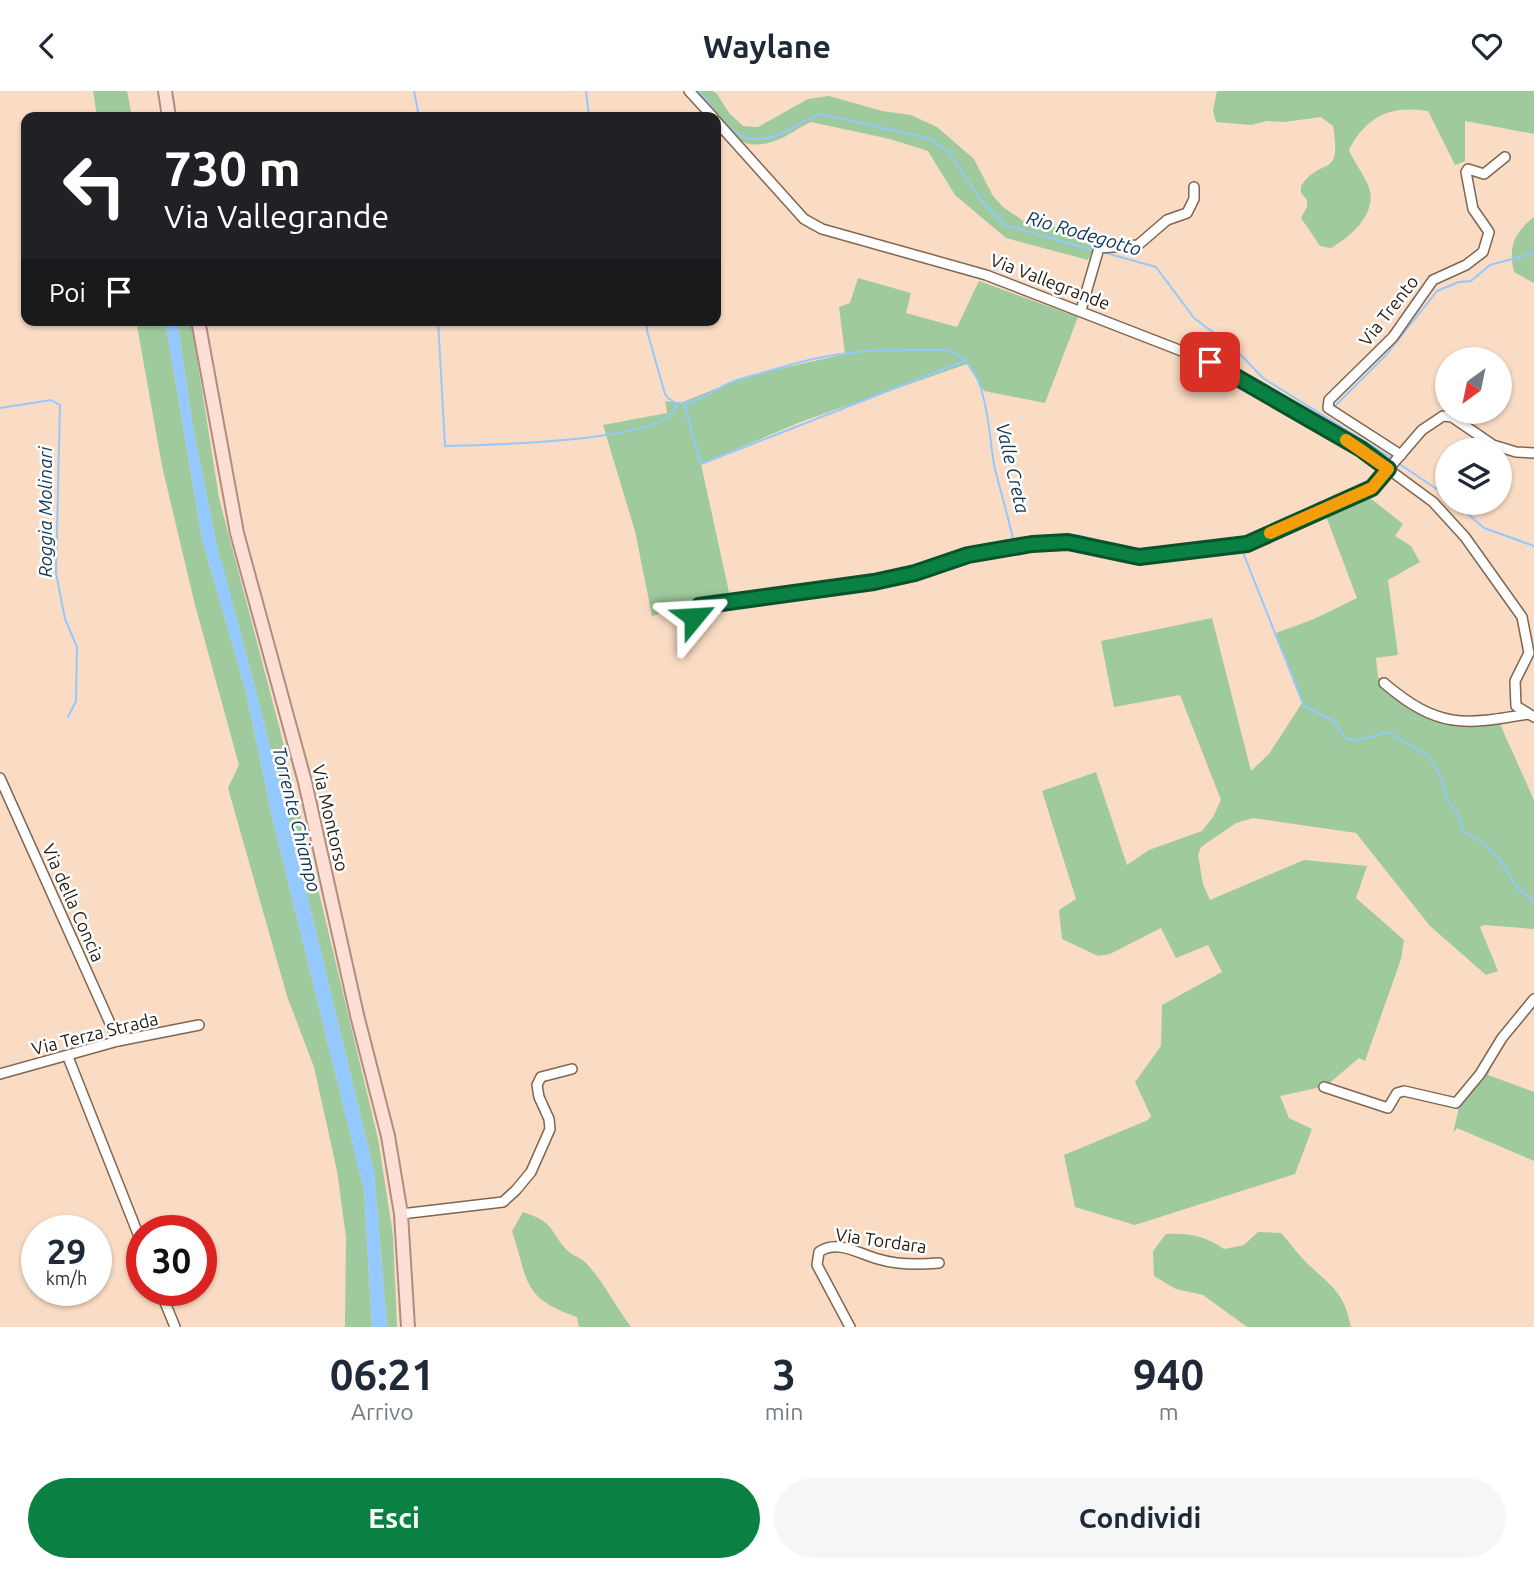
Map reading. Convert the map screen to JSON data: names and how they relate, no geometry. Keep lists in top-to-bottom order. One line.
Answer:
{"streets":{"main road":["Via Montorso"],"street":["Via Vallegrande","Via Trento","Via della Concia","Via Terza Strada","Via Tordara"]},"crossings":[["Via Vallegrande","Via Trento"],["Via della Concia","Via Terza Strada"]],"water":["Rio Rodegotto","Valle Creta","Roggia Molinari","Torrente Chiampo"],"north":"bottom left","page":{"header":"Waylane","turn":["730 m","Via Vallegrande"],"then":"Poi","speed":"29 km/h","limit":"30","eta":["06:21","Arrivo","3","min","940","m"],"buttons":["Esci","Condividi"]}}
